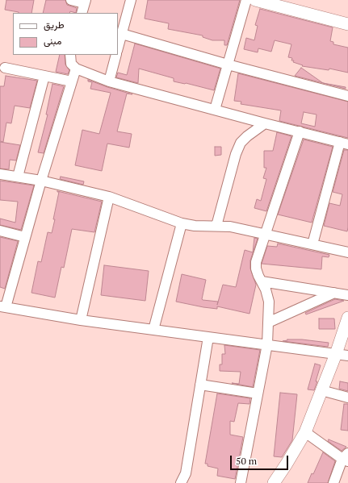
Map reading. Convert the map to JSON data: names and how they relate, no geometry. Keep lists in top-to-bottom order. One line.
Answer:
{"legend":["طريق","مبنى"],"scale_bar":"50 m"}
